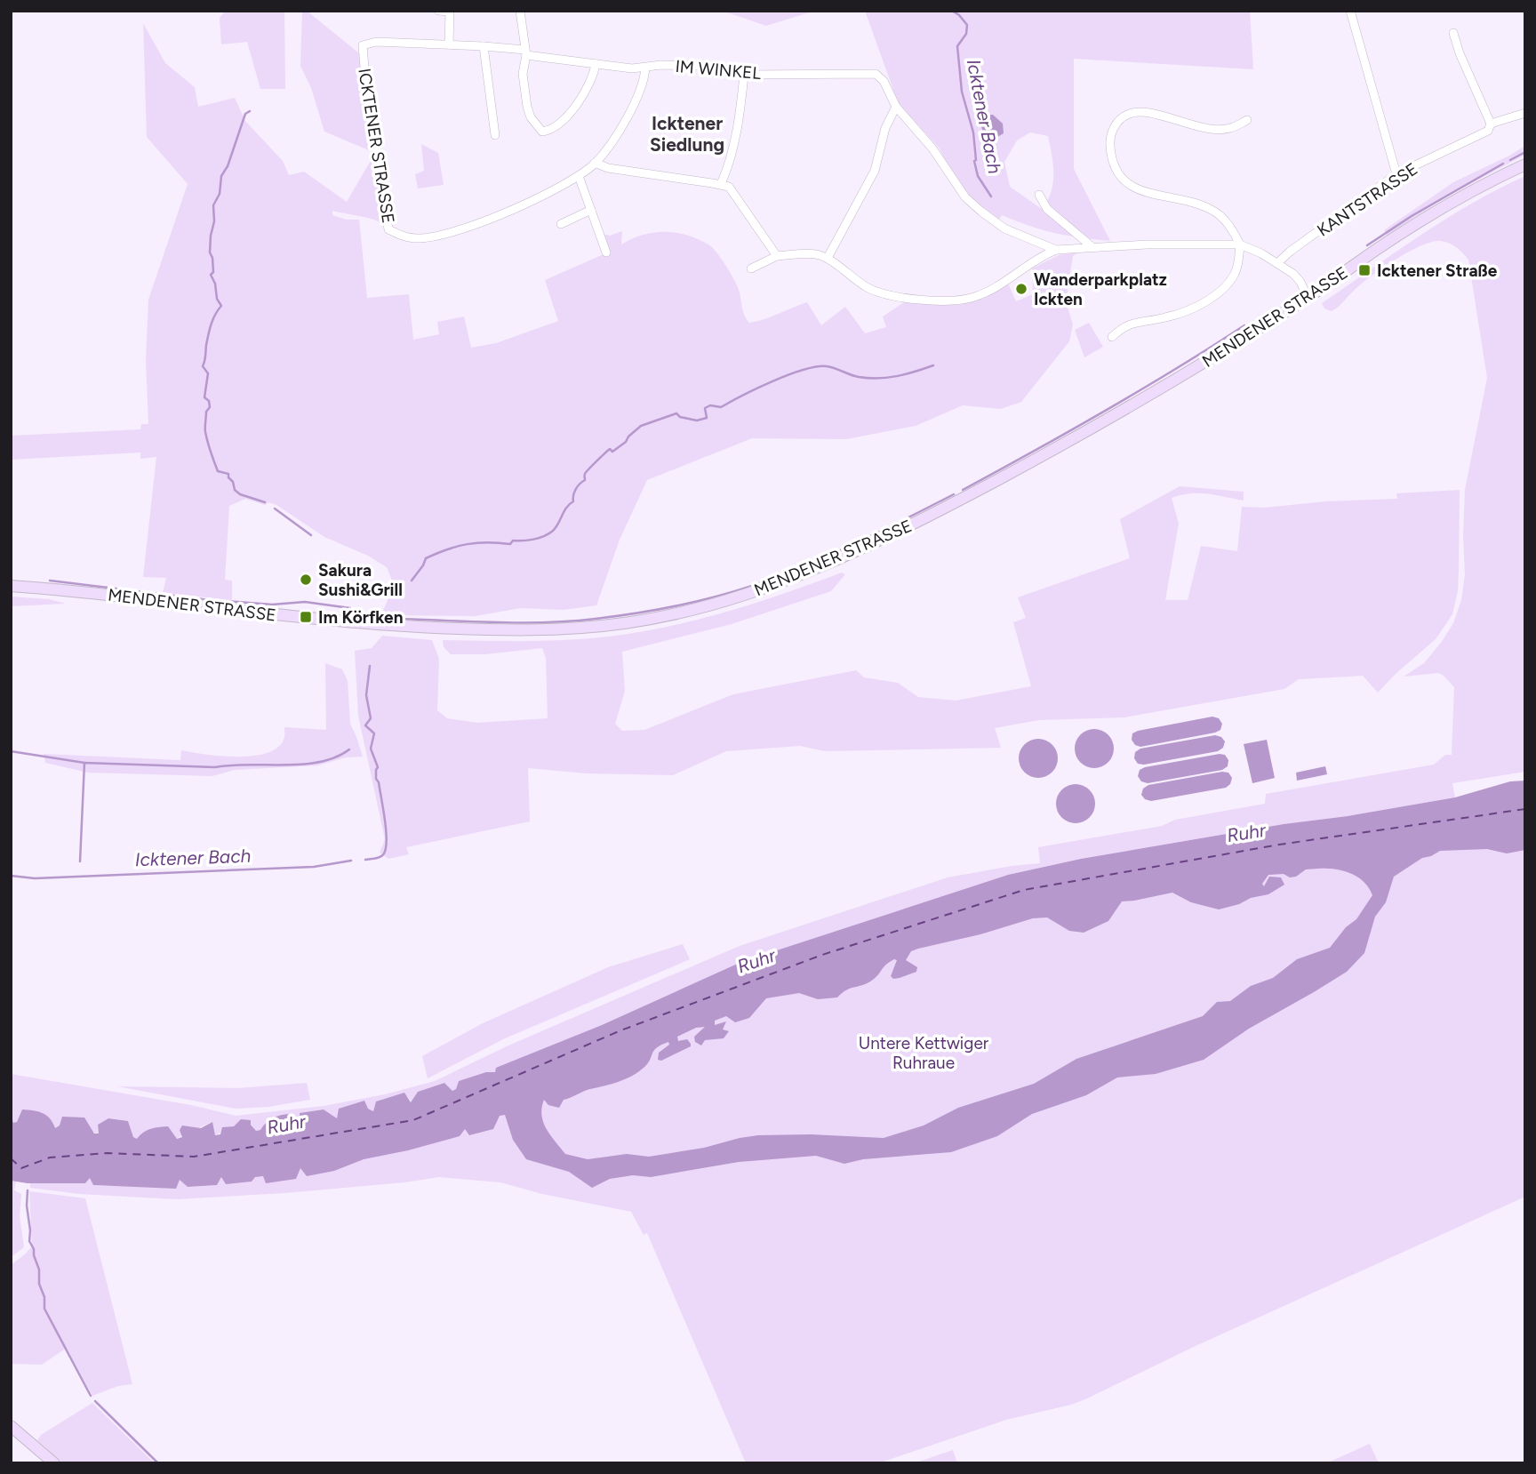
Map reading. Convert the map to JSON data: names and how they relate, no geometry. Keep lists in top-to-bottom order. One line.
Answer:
{"streets":{"main road":["MENDENER STRASSE"],"street":["IM WINKEL","ICKTENER STRASSE","KANTSTRASSE"]},"crossings":[["IM WINKEL","ICKTENER STRASSE"]],"districts":["Icktener Siedlung"],"water":["Icktener Bach","Ruhr"],"parks":["Untere Kettwiger Ruhraue"],"places":{"transit":["Icktener Straße","Im Körfken"],"other":["Wanderparkplatz Ickten","Sakura Sushi&Grill"]}}
